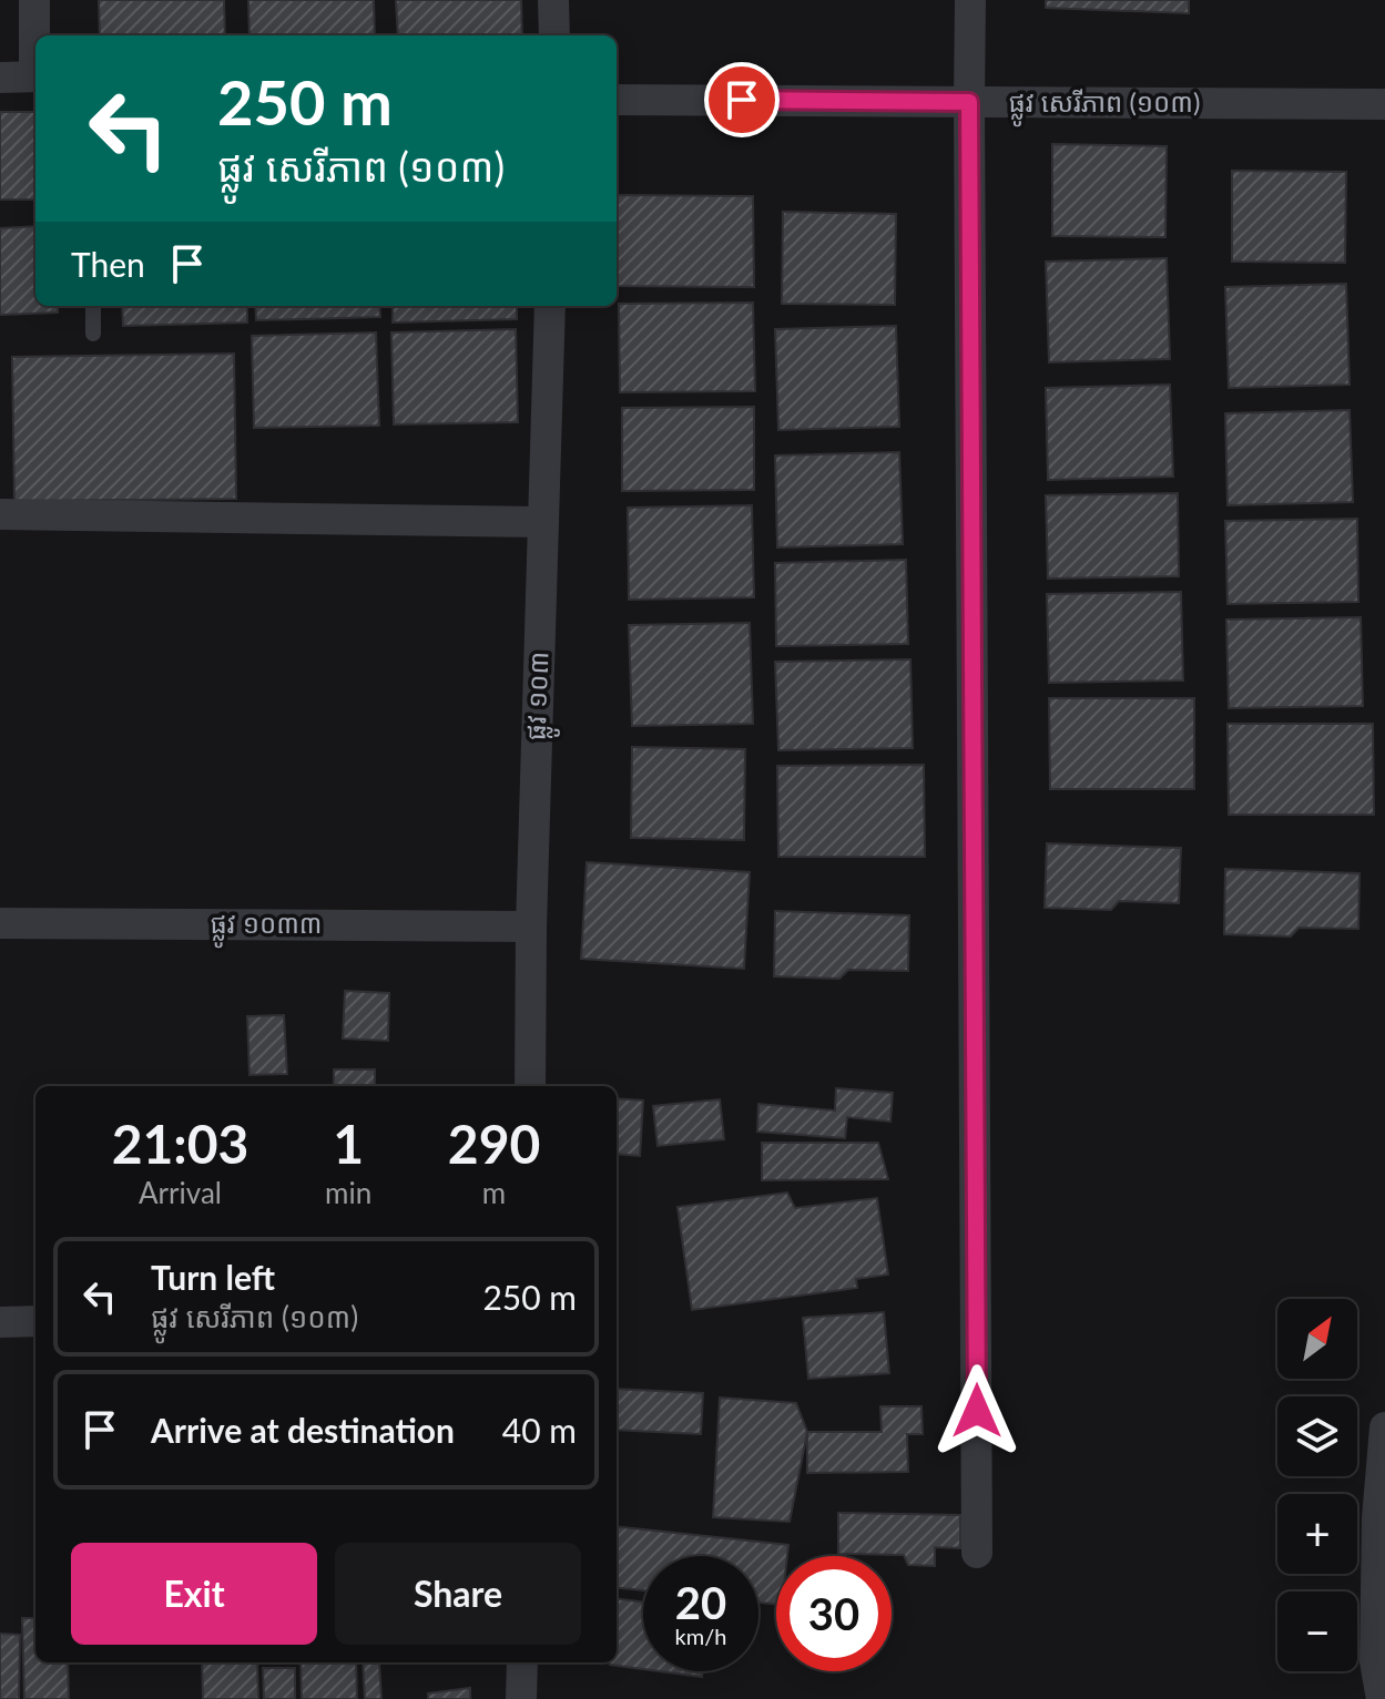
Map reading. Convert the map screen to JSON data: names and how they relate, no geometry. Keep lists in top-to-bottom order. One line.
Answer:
{"streets":{"street":["ផ្លូវ សេរីភាព (១០៣)","ផ្លូវ ១០៣","ផ្លូវ ១០៣៣"]},"crossings":[["ផ្លូវ ១០៣","ផ្លូវ ១០៣៣"]],"north":"top right","page":{"turn":["250 m","ផ្លូវ សេរីភាព (១០៣)"],"then":"Then","eta":["21:03","Arrival","1","min","290","m"],"list":[{"name":"Turn left","note":"ផ្លូវ សេរីភាព (១០៣)","value":"250 m"},{"name":"Arrive at destination","value":"40 m"}],"map_buttons":["+","−"],"buttons":["Exit","Share"],"speed":"20 km/h","limit":"30"}}
